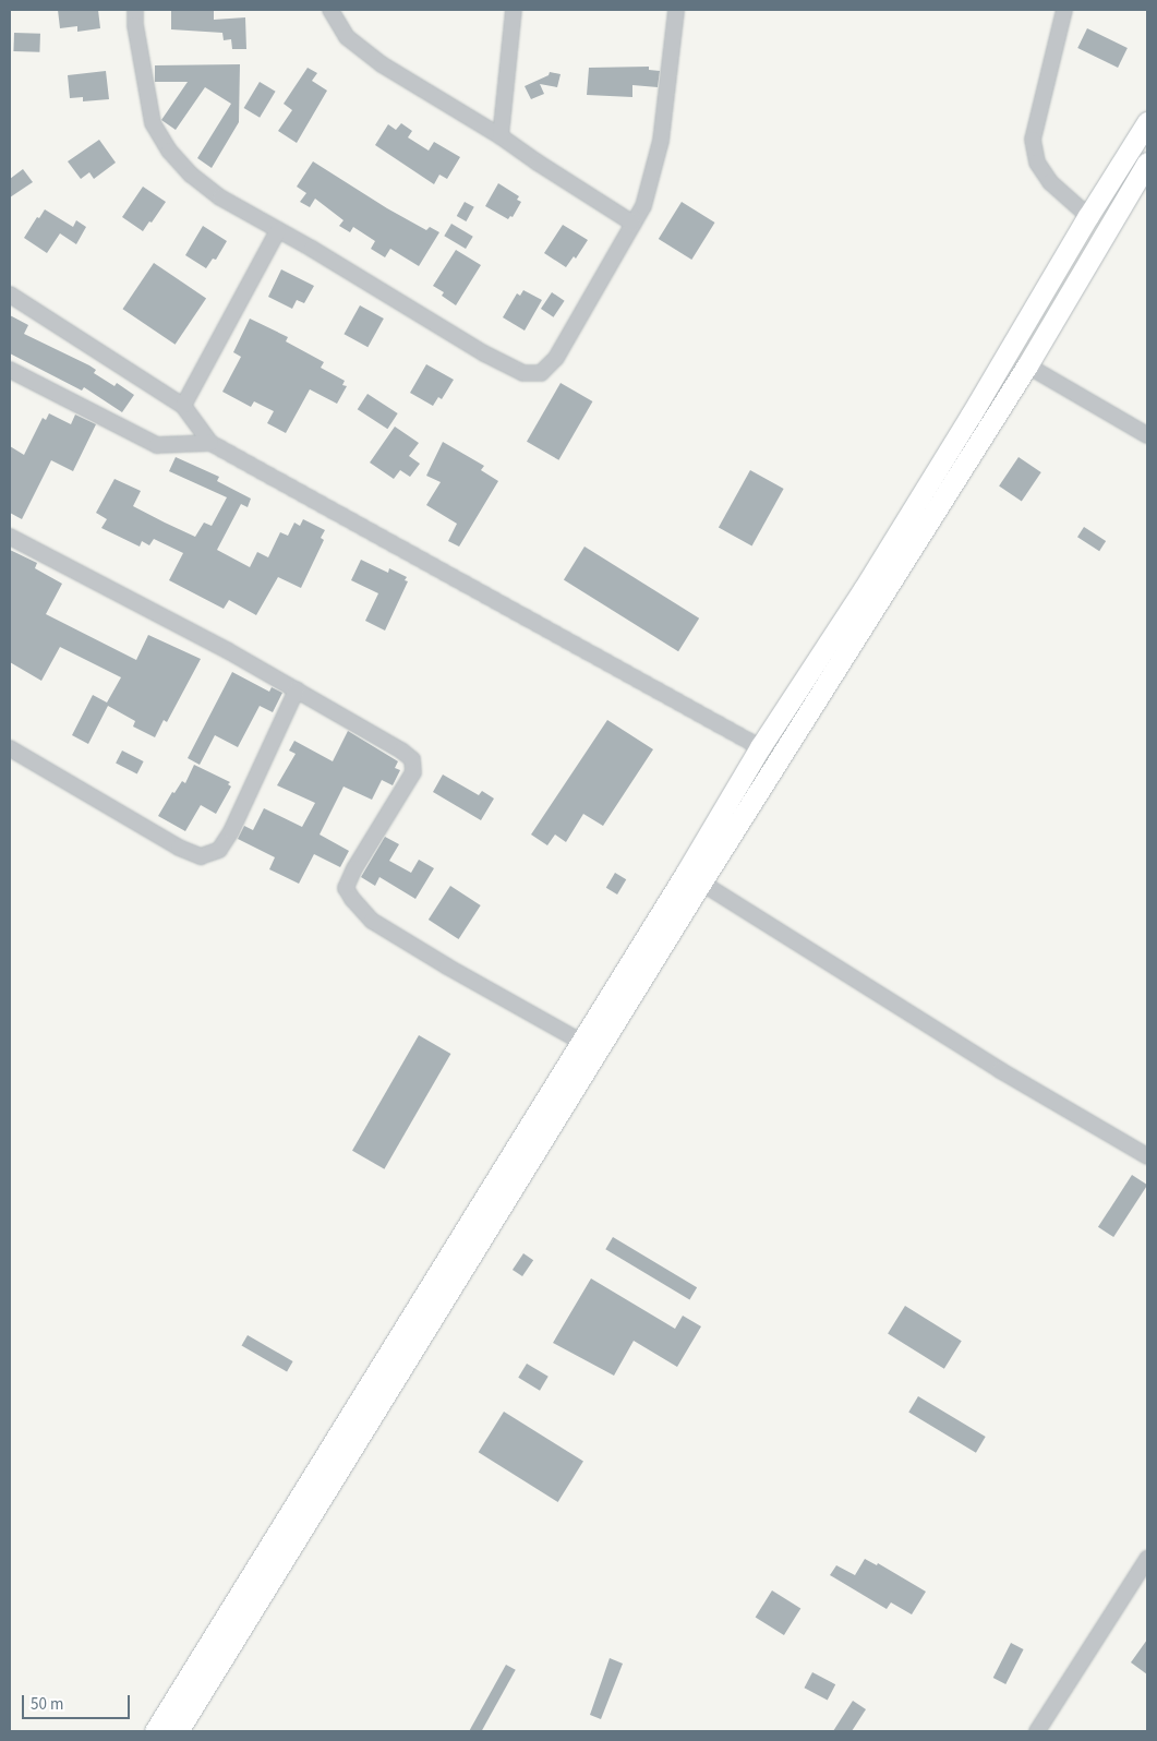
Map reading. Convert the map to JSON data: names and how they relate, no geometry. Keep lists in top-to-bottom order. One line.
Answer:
{"scale_bar":"50 m"}
